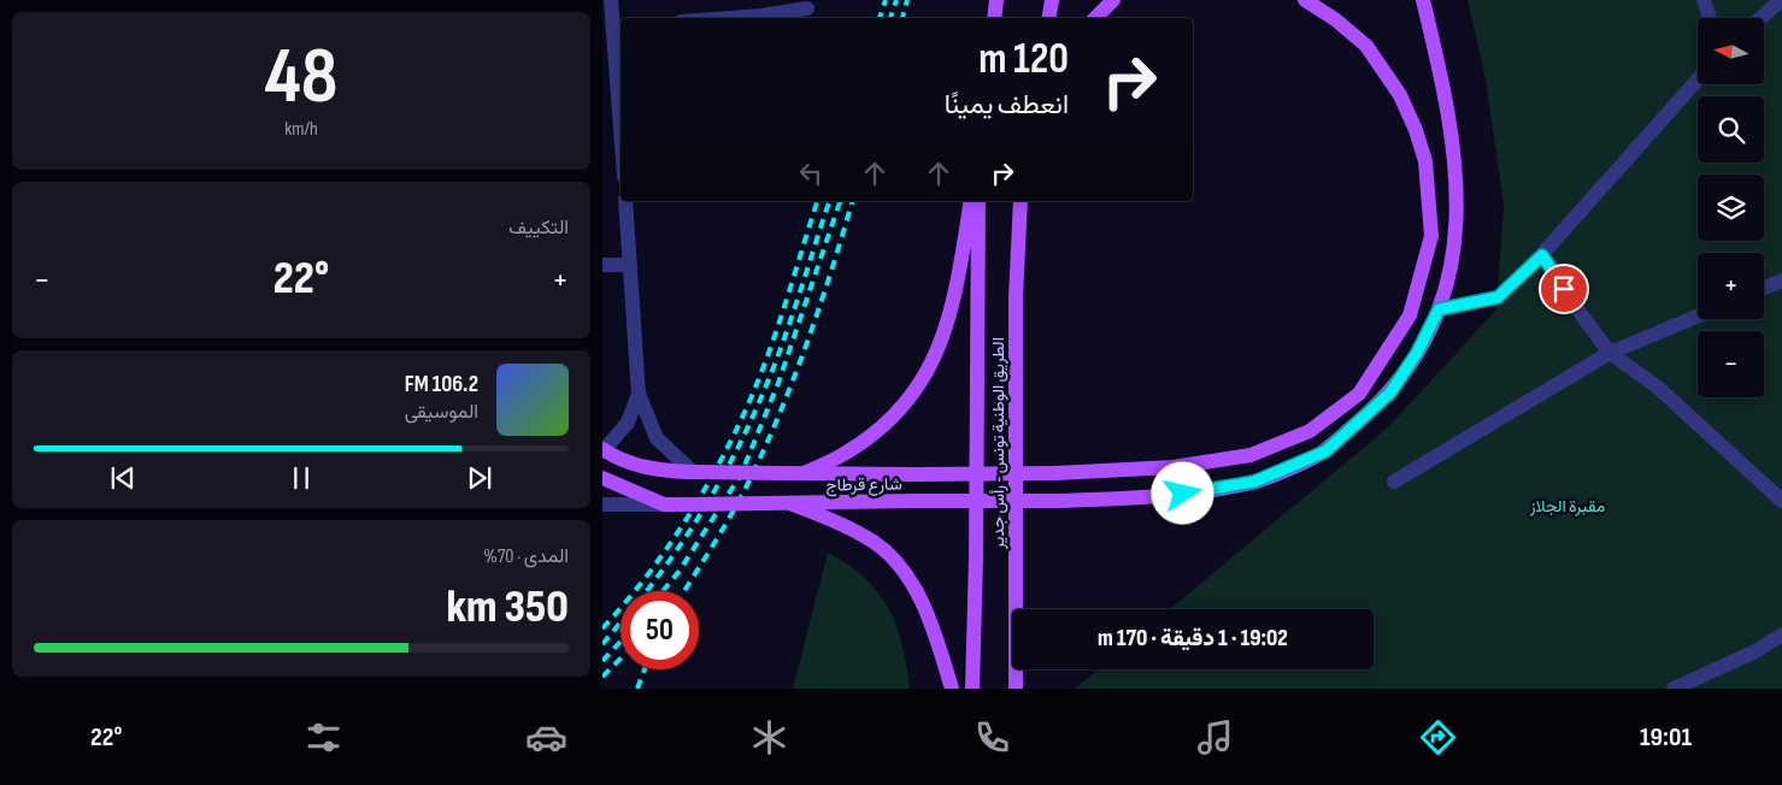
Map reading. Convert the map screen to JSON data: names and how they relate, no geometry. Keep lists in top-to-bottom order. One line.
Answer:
{"streets":{"main road":["الطريق الوطنية تونس - رأس جدير","شارع قرطاج"]},"parks":["مقبرة الجلاز"],"north":"left","page":{"tile":[["48","km/h"],"التكييف",["المدى · 70%","350 km"]],"map_buttons":["+","−"],"turn":["120 m","انعطف يمينًا"],"heat":["−","22°","+"],"song":["106.2 FM","الموسيقى"],"limit":"50","trip":"19:02 · 1 دقيقة · 170 m","tabs":["19:01","22°"]}}
